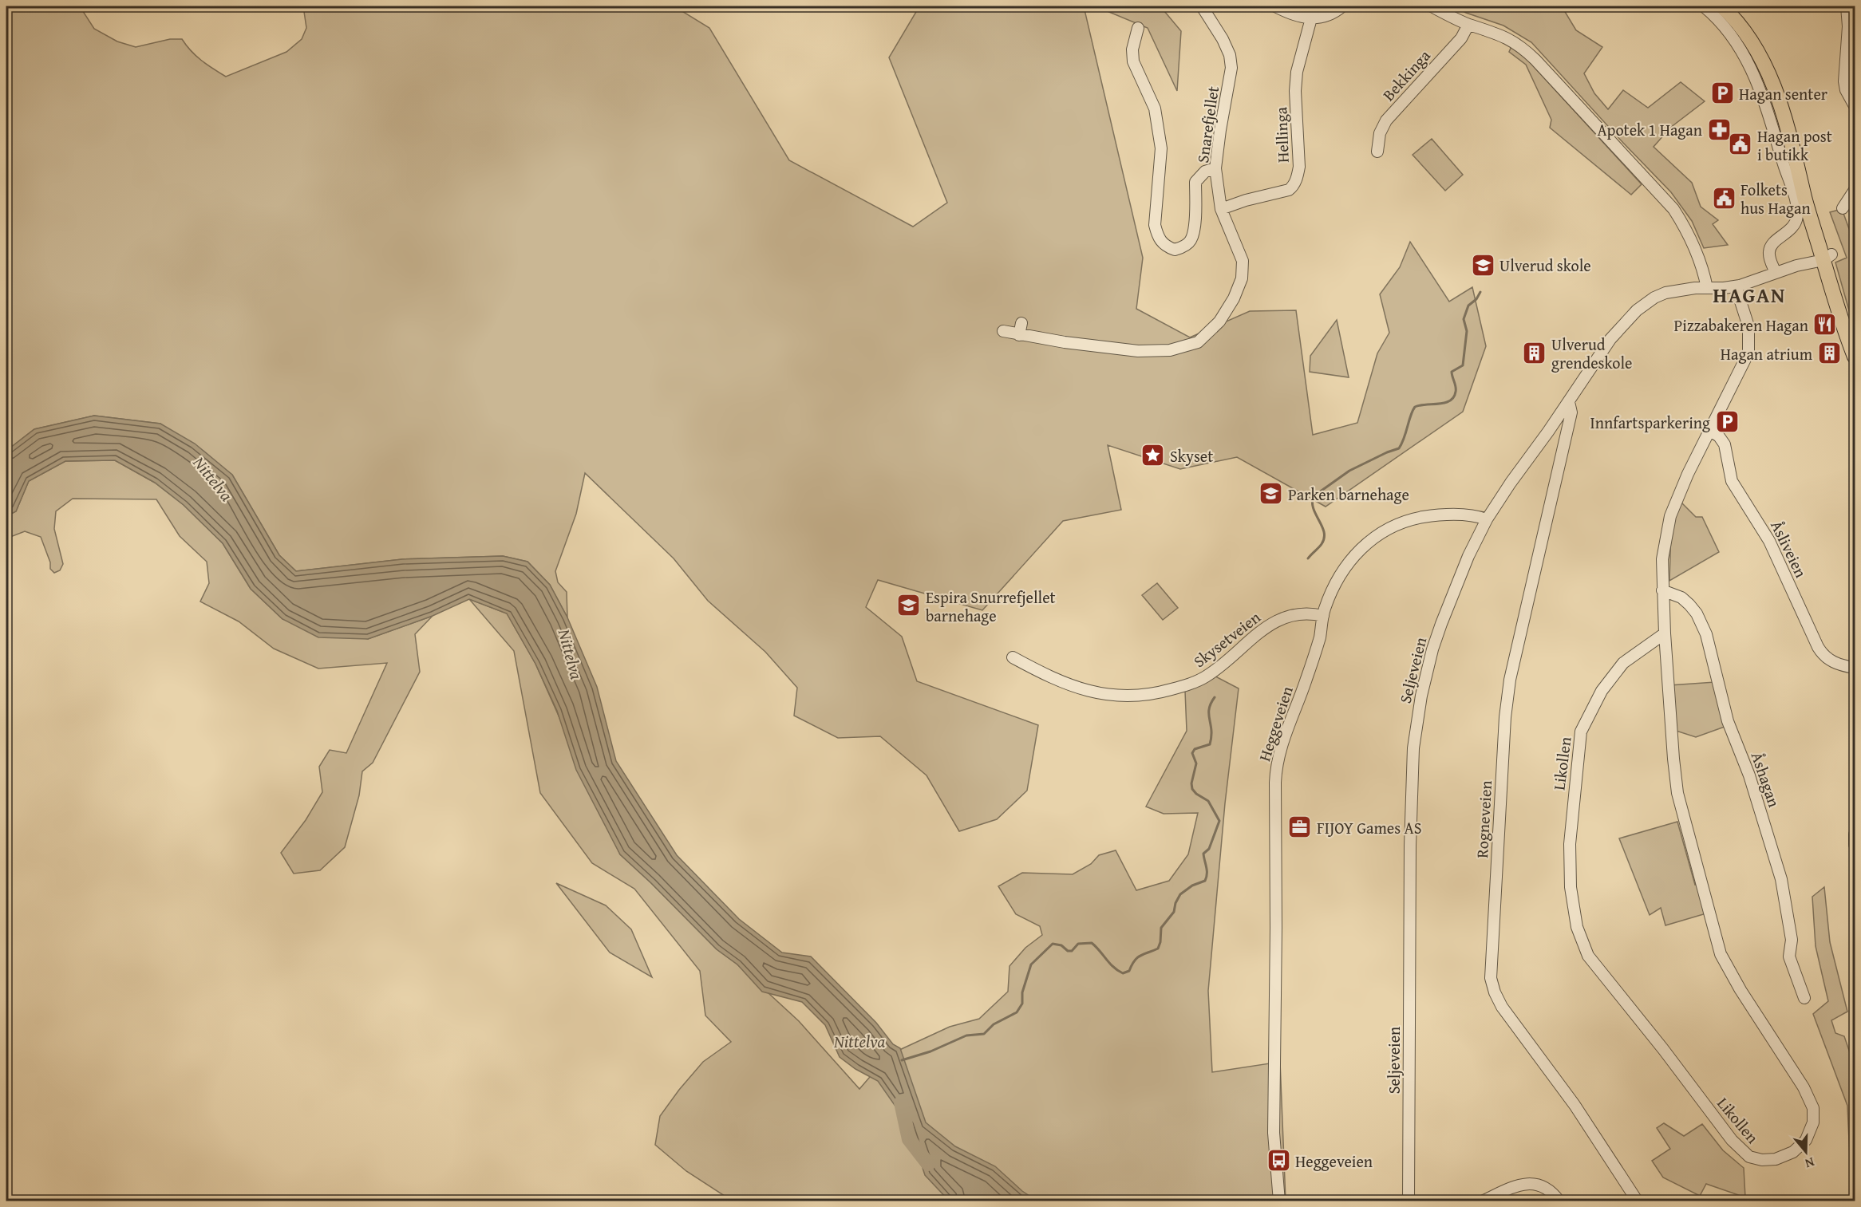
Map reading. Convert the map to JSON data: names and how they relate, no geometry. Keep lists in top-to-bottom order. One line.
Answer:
{"streets":{"street":["Bekkinga","Snarefjellet","Hellinga","Åsliveien","Skysetveien","Seljeveien","Heggeveien","Likollen","Åshagan","Rogneveien"]},"crossings":[["Snarefjellet","Hellinga"],["Åsliveien","Likollen"],["Skysetveien","Heggeveien"],["Seljeveien","Heggeveien"],["Seljeveien","Likollen"],["Seljeveien","Rogneveien"],["Likollen","Åshagan"]],"districts":["HAGAN"],"water":["Nittelva"],"places":{"parking":["Hagan senter","Innfartsparkering"],"pharmacy":["Apotek 1 Hagan"],"public building":["Hagan post i butikk","Folkets hus Hagan"],"school or university":["Ulverud skole","Parken barnehage","Espira Snurrefjellet barnehage"],"restaurant":["Pizzabakeren Hagan"],"building":["Ulverud grendeskole","Hagan atrium"],"place":["Skyset"],"office":["FIJOY Games AS"],"bus stop":["Heggeveien"]},"north":"bottom"}
